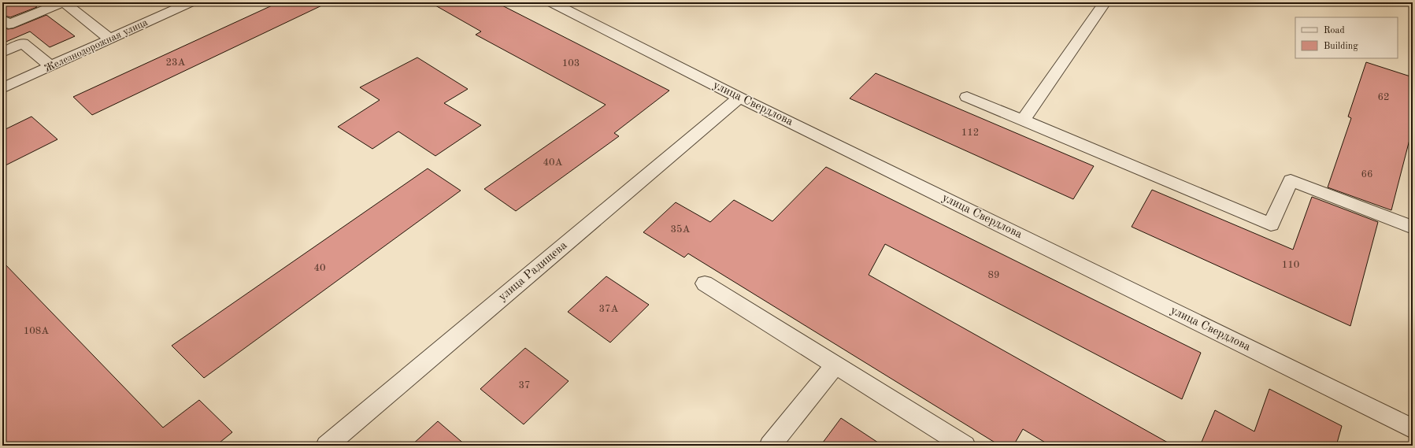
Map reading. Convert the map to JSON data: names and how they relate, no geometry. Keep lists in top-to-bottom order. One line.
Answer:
{"streets":{"street":["Железнодорожная улица","улица Свердлова","улица Радищева"]},"crossings":[["улица Свердлова","улица Радищева"]],"house_numbers":["23А","103","62","112","40А","66","35А","110","40","89","37А","108А","37"],"legend":["Road","Building"]}
